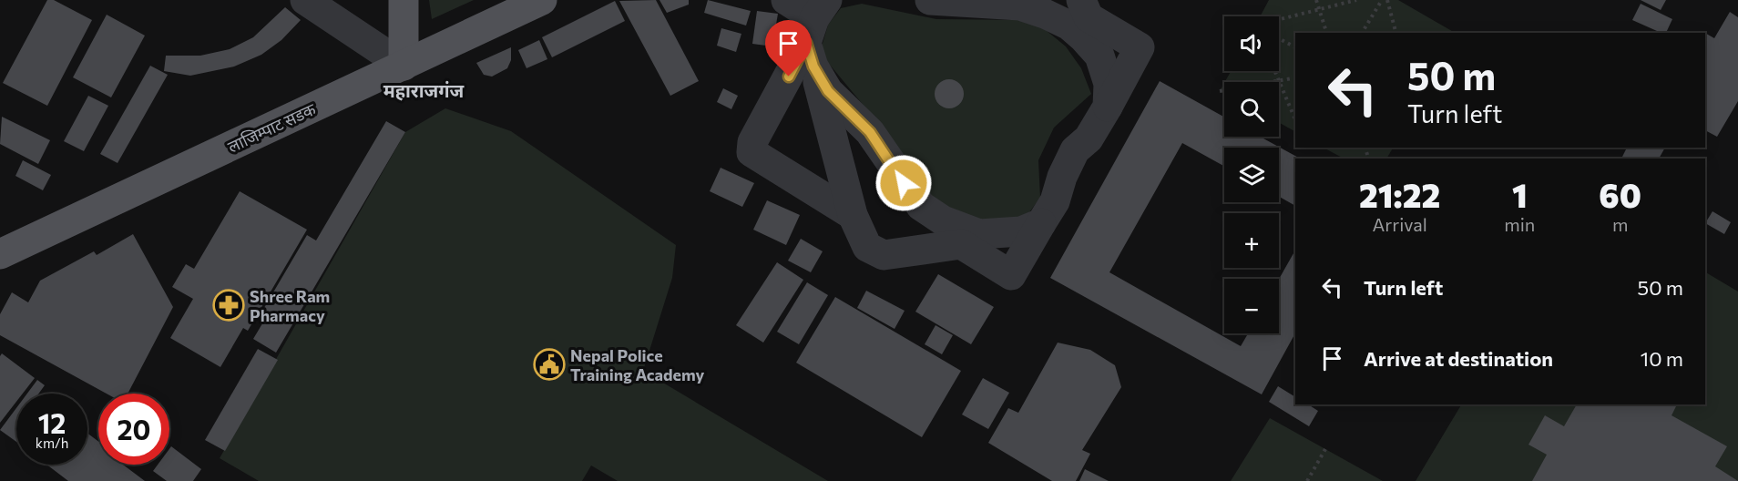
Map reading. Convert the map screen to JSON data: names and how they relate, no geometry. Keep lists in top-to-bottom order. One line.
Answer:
{"streets":{"main road":["लाजिम्पाट सडक"]},"districts":["महाराजगंज"],"places":{"pharmacy":["Shree Ram Pharmacy"],"public building":["Nepal Police Training Academy"]},"page":{"map_buttons":["+","−"],"turn":["50 m","Turn left"],"eta":["21:22","Arrival","1","min","60","m"],"list":[{"name":"Turn left","value":"50 m"},{"name":"Arrive at destination","value":"10 m"}],"speed":"12 km/h","limit":"20"}}
